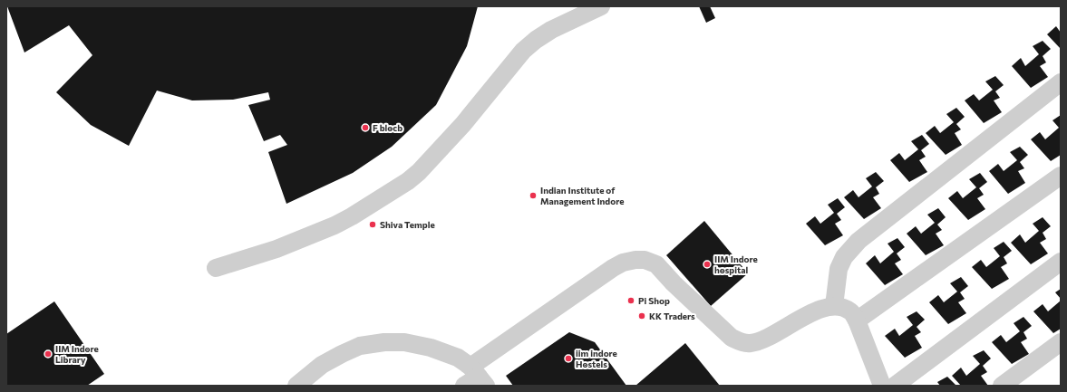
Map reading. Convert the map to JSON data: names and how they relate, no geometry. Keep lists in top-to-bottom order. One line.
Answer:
{"places":["F blocb","Indian Institute of Management Indore","Shiva Temple","IIM Indore hospital","Pi Shop","KK Traders","IIM Indore Library","iim indore Hostels"]}
